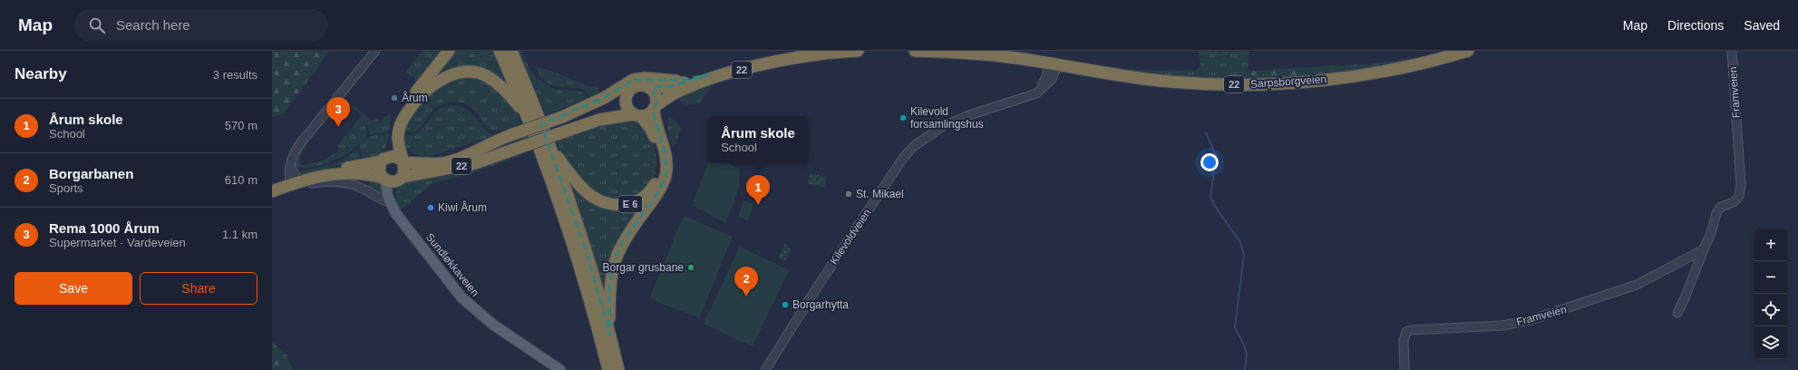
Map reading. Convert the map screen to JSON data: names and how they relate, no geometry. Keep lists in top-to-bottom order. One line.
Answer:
{"streets":{"highway":["22","Sarpsborgveien","E 6"],"main road":["Sundløkkaveien"],"street":["Framveien","Kilevoldveien"]},"crossings":[["22","E 6"],["22","Sundløkkaveien"],["Sarpsborgveien","Kilevoldveien"]],"places":["Årum","Kilevold forsamlingshus","St. Mikael","Kiwi Årum","Borgar grusbane","Borgarhytta"],"page":{"header":"Map","search":"Search here","nav":["Map","Directions","Saved"],"heading":["Nearby","3 results"],"pins":["3","1","2"],"list":[{"mark":"1","name":"Årum skole","note":"School","value":"570 m"},{"mark":"2","name":"Borgarbanen","note":"Sports","value":"610 m"},{"mark":"3","name":"Rema 1000 Årum","note":"Supermarket · Vardeveien","value":"1.1 km"}],"popup":["Årum skole","School"],"map_buttons":["+","−"],"buttons":["Save","Share"]}}
